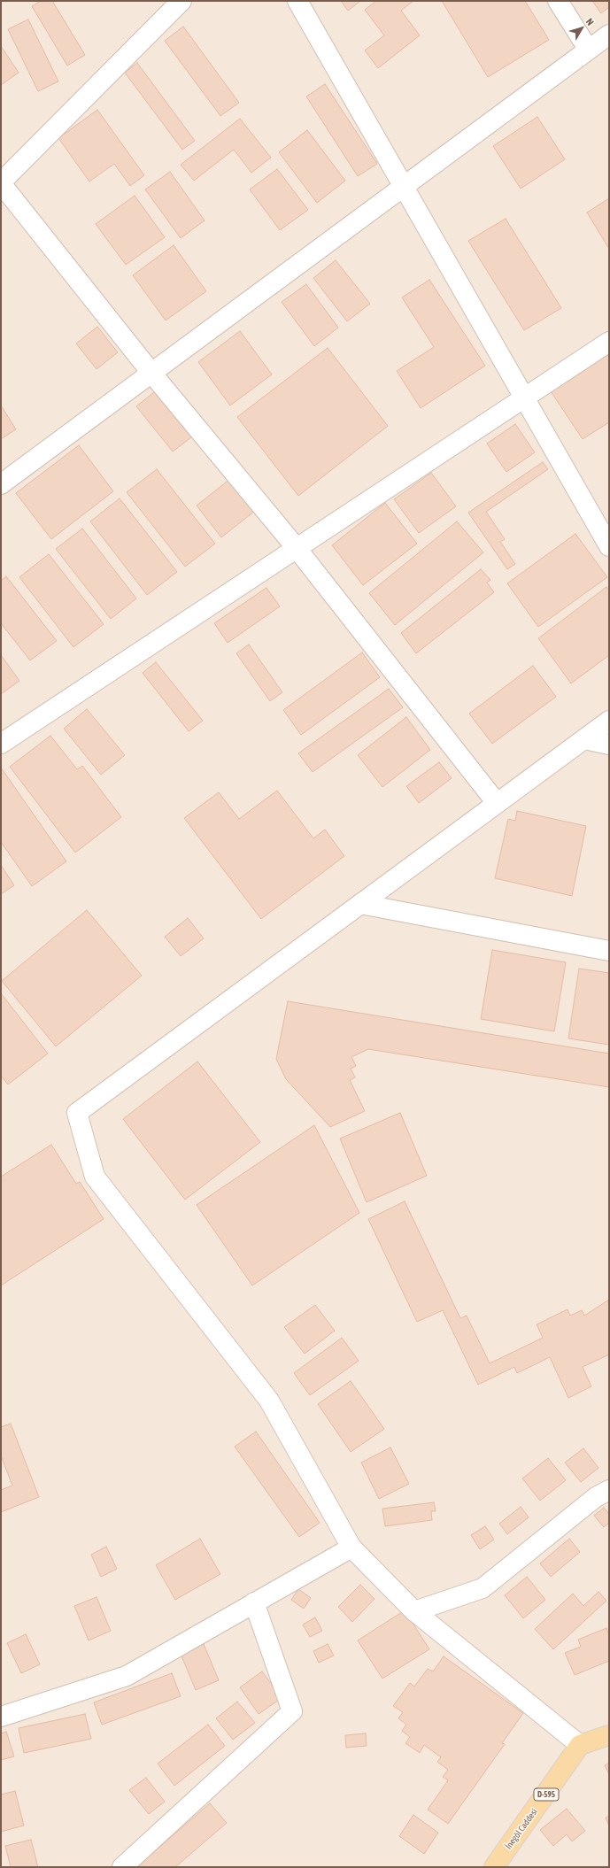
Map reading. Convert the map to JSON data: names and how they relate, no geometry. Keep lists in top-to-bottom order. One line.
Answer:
{"streets":{"main road":["D-595","İnegöl Caddesi"]},"north":"top right"}
